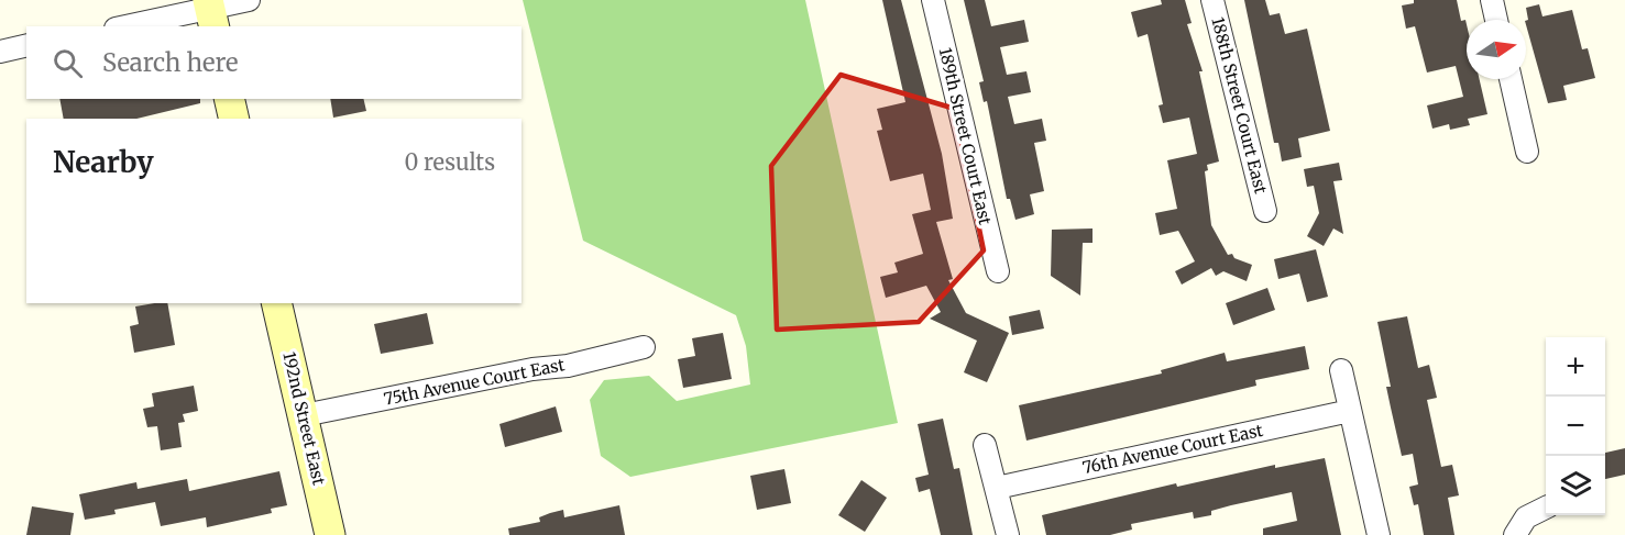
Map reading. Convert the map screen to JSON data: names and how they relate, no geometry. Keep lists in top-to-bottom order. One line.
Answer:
{"streets":{"street":["188th Street Court East","189th Street Court East","75th Avenue Court East","192nd Street East","76th Avenue Court East"]},"crossings":[["75th Avenue Court East","192nd Street East"]],"north":"right","page":{"search":"Search here","heading":["Nearby","0 results"],"map_buttons":["+","−"]}}
